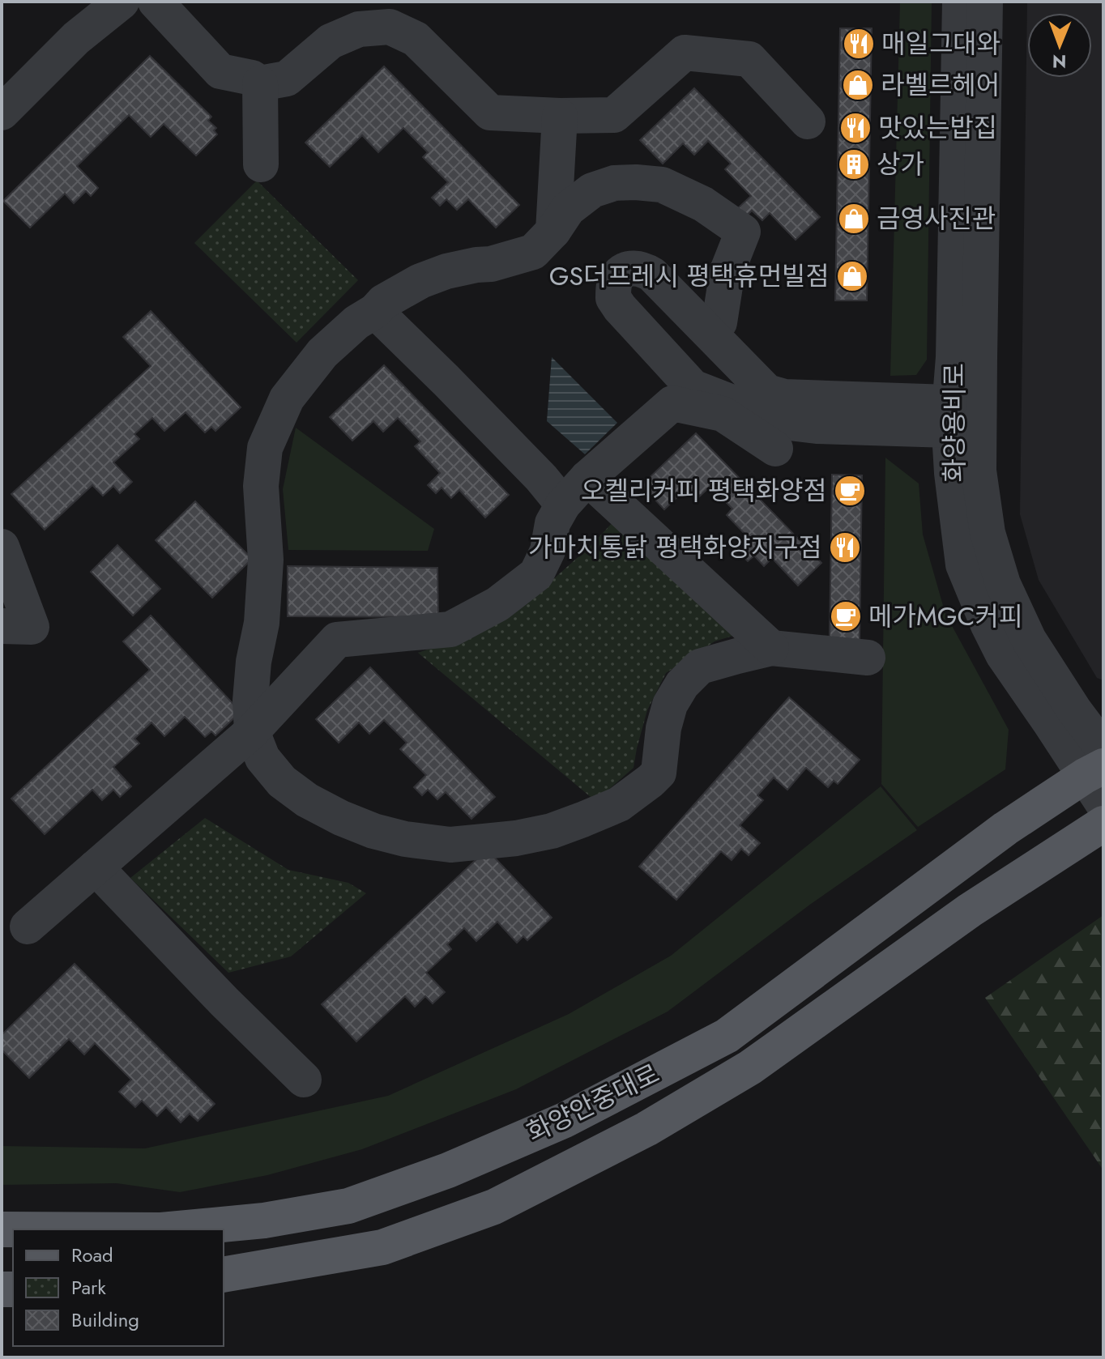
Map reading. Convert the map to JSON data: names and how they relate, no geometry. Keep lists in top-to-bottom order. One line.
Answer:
{"streets":{"main road":["화양안중대로"],"street":["화양용비로"]},"crossings":[["화양용비로","화양안중대로"]],"places":{"restaurant":["매일그대와","맛있는밥집","가마치통닭 평택화양지구점"],"shop":["라벨르헤어","금영사진관","GS더프레시 평택휴먼빌점"],"building":["상가"],"cafe":["오켈리커피 평택화양점","메가MGC커피"]},"legend":["Road","Park","Building"],"north":"bottom"}
